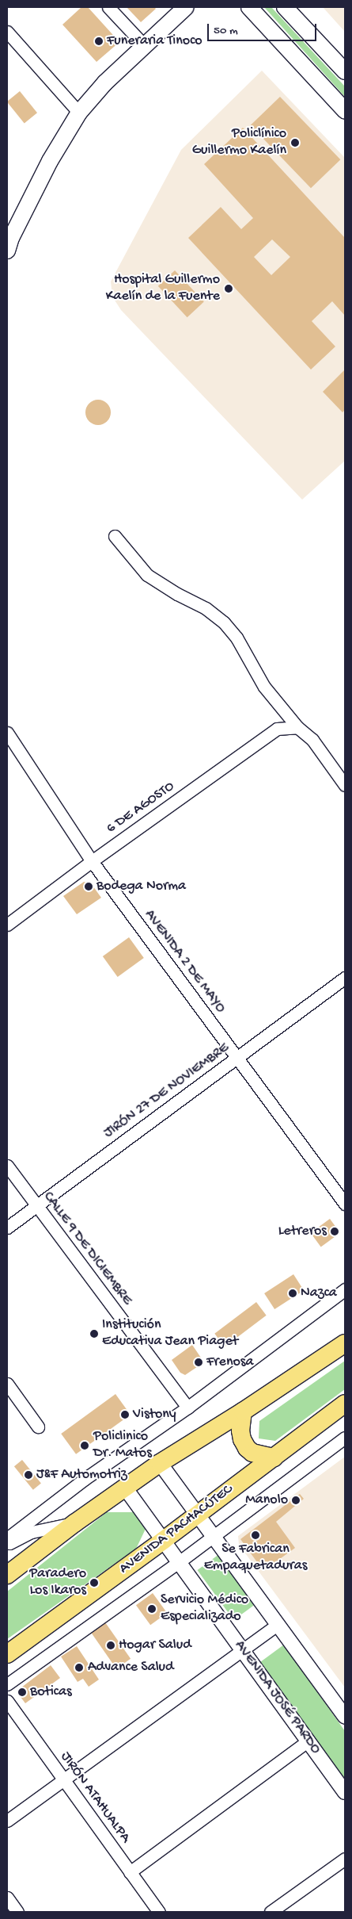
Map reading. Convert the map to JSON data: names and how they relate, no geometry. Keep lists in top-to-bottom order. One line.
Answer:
{"streets":{"main road":["AVENIDA PACHACÚTEC"],"street":["6 DE AGOSTO","AVENIDA 2 DE MAYO","JIRÓN 27 DE NOVIEMBRE","CALLE 9 DE DICIEMBRE","AVENIDA JOSÉ PARDO","JIRÓN ATAHUALPA"]},"crossings":[["6 DE AGOSTO","AVENIDA 2 DE MAYO"],["AVENIDA 2 DE MAYO","JIRÓN 27 DE NOVIEMBRE"],["JIRÓN 27 DE NOVIEMBRE","CALLE 9 DE DICIEMBRE"],["AVENIDA PACHACÚTEC","AVENIDA JOSÉ PARDO"]],"places":["Funeraria Tinoco","Policlínico Guillermo Kaelín","Hospital Guillermo Kaelín de la Fuente","Bodega Norma","Letreros","Nazca","Institución Educativa Jean Piaget","Frenosa","Vistony","Policlinico Dr. Matos","J&F Automotriz","Manolo","Se Fabrican Empaquetaduras","Paradero Los Ikaros","Servicio Médico Especializado","Hogar Salud","Advance Salud","Boticas"],"scale_bar":"50 m"}
